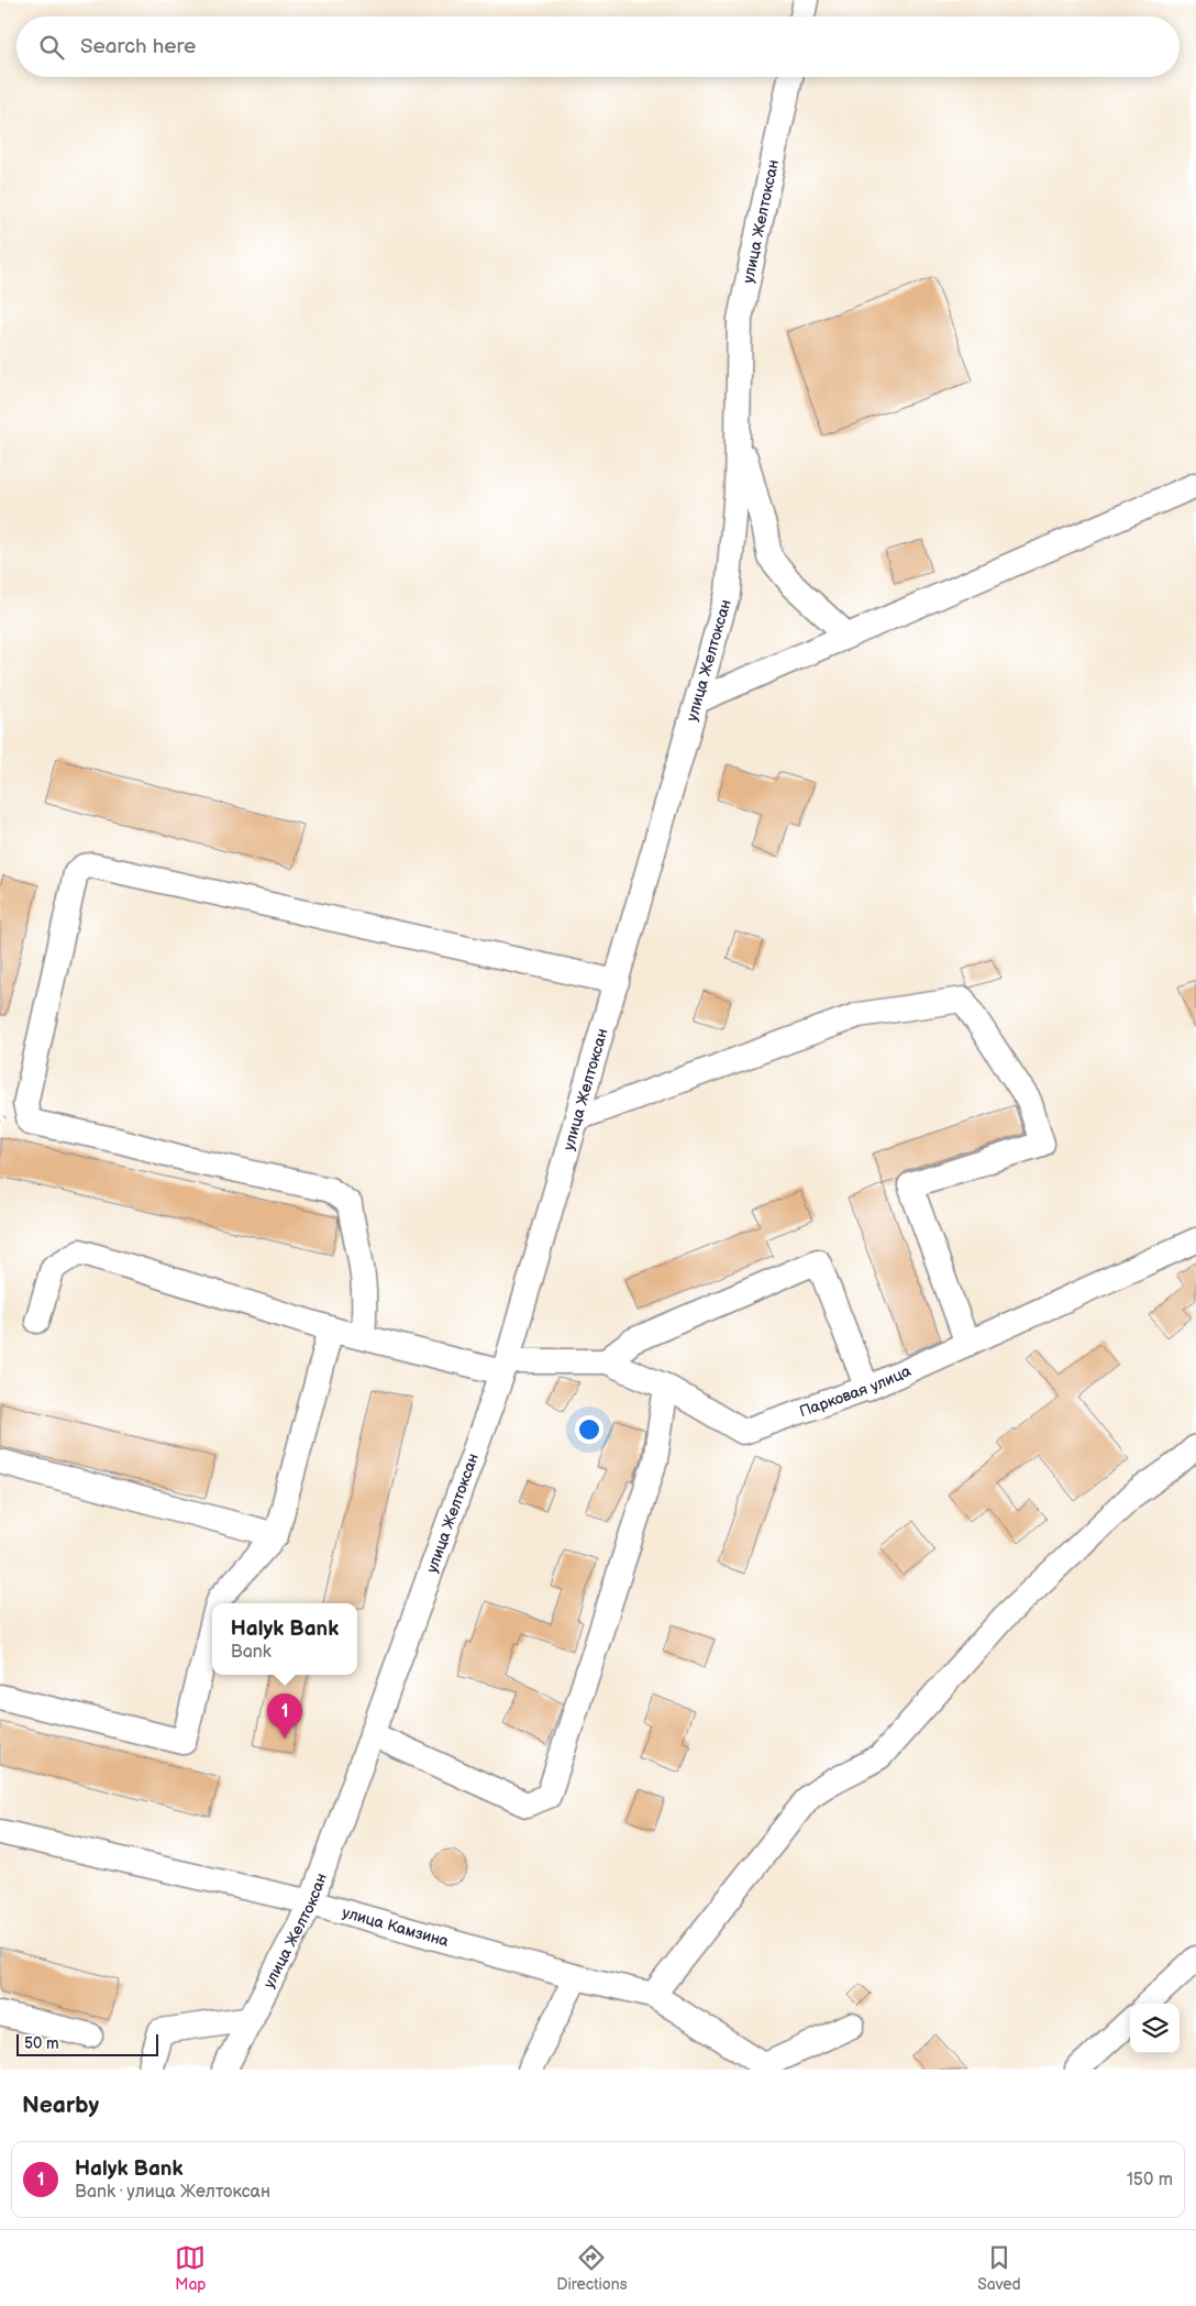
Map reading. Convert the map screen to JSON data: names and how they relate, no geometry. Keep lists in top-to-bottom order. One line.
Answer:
{"streets":{"street":["улица Желтоксан","Парковая улица","улица Камзина"]},"crossings":[["улица Желтоксан","Парковая улица"],["улица Желтоксан","улица Камзина"]],"scale_bar":"50 m","page":{"search":"Search here","popup":["Halyk Bank","Bank"],"pins":"1","scale":"50 m","heading":"Nearby","list":[{"mark":"1","name":"Halyk Bank","note":"Bank · улица Желтоксан","value":"150 m"}],"nav":["Map","Directions","Saved"]}}
